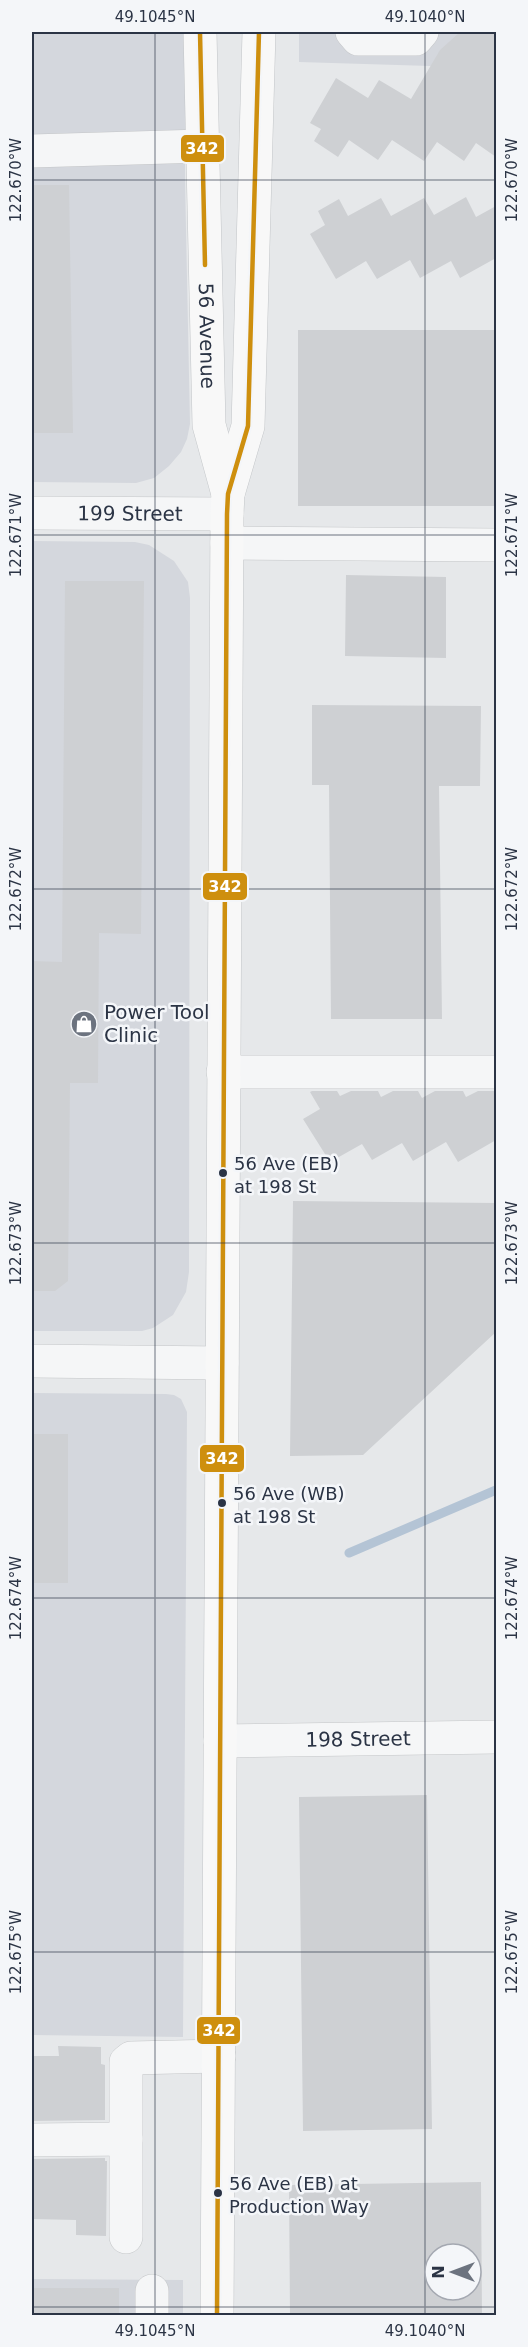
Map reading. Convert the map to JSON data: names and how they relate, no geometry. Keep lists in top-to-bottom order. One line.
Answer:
{"streets":{"main road":["56 Avenue"],"street":["199 Street","198 Street"]},"crossings":[["56 Avenue","199 Street"],["56 Avenue","198 Street"]],"places":{"shop":["Power Tool Clinic"],"other":["56 Ave (EB) at 198 St","56 Ave (WB) at 198 St","56 Ave (EB) at Production Way"]},"lines":["transit line 342"],"north":"left","coordinates":["49.1045°N","49.1040°N","122.670°W","122.671°W","122.672°W","122.673°W","122.674°W","122.675°W"]}
